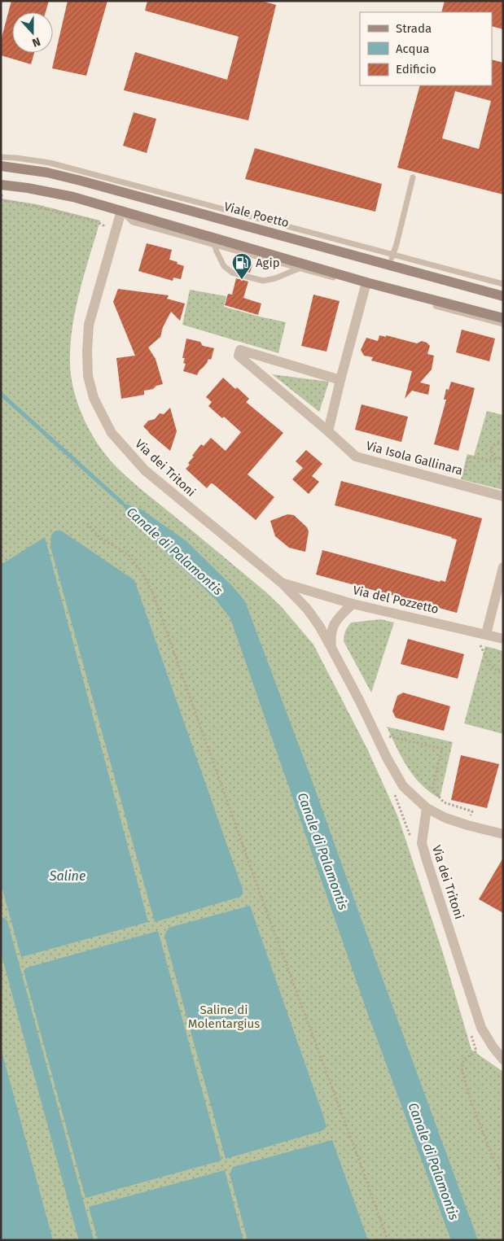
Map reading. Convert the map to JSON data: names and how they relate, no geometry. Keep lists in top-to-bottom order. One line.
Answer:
{"streets":{"main road":["Viale Poetto"],"street":["Via Isola Gallinara","Via dei Tritoni","Via del Pozzetto"]},"crossings":[["Via dei Tritoni","Via del Pozzetto"]],"water":["Canale di Palamontis","Saline"],"parks":["Saline di Molentargius"],"places":{"fuel station":["Agip"]},"legend":["Strada","Acqua","Edificio"],"north":"bottom"}
